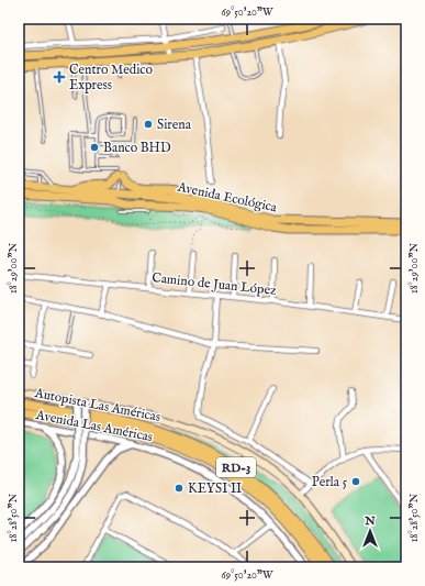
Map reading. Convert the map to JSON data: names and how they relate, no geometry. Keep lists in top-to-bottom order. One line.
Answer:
{"streets":{"highway":["Autopista Las Américas","RD-3"],"main road":["Avenida Ecológica","Avenida Las Américas"],"street":["Camino de Juan López"]},"places":{"health":["Centro Medico Express"],"other":["Sirena","Banco BHD","Perla 5","KEYSI II"]},"north":"top","coordinates":["69°50'20\"W","18°29'00\"N","18°28'50\"N"]}
